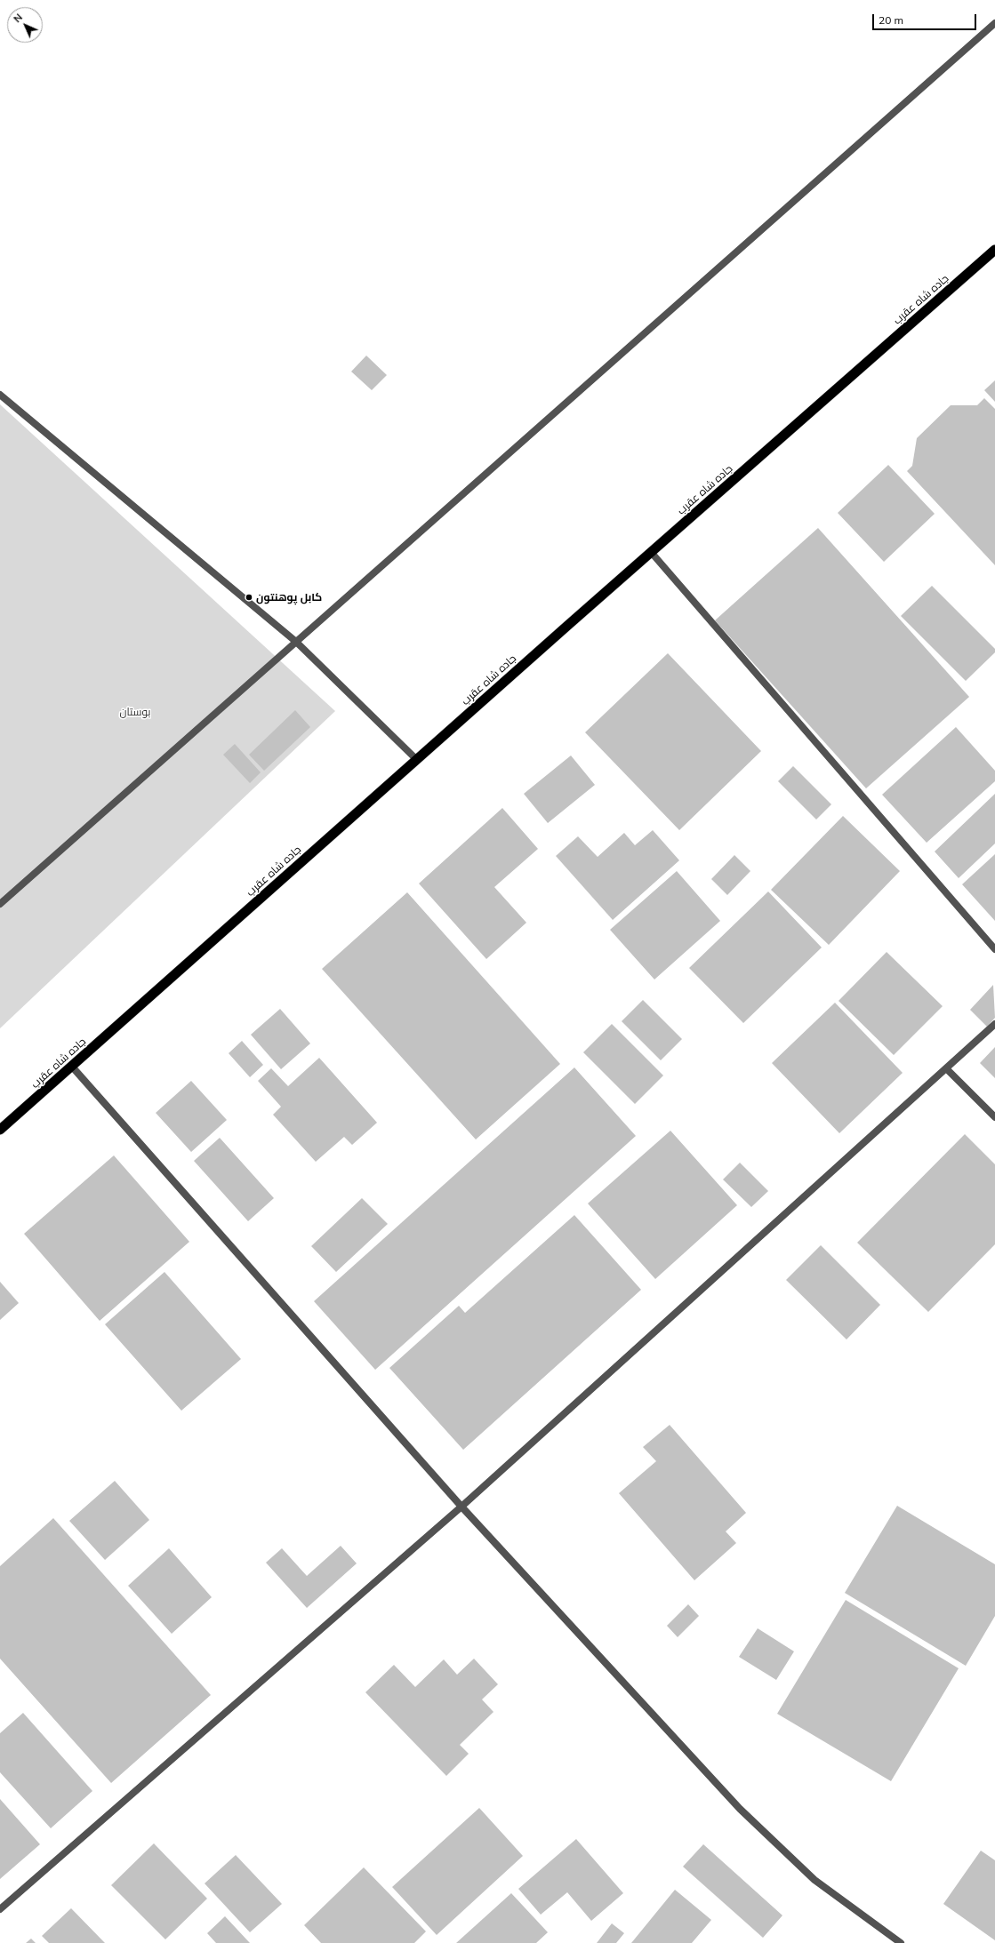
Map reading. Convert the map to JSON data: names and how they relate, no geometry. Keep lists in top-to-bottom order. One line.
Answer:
{"streets":{"highway":["جاده شاه عقرب"]},"parks":["بوستان"],"places":["کابل پوهنتون"],"scale_bar":"20 m","north":"top left"}
